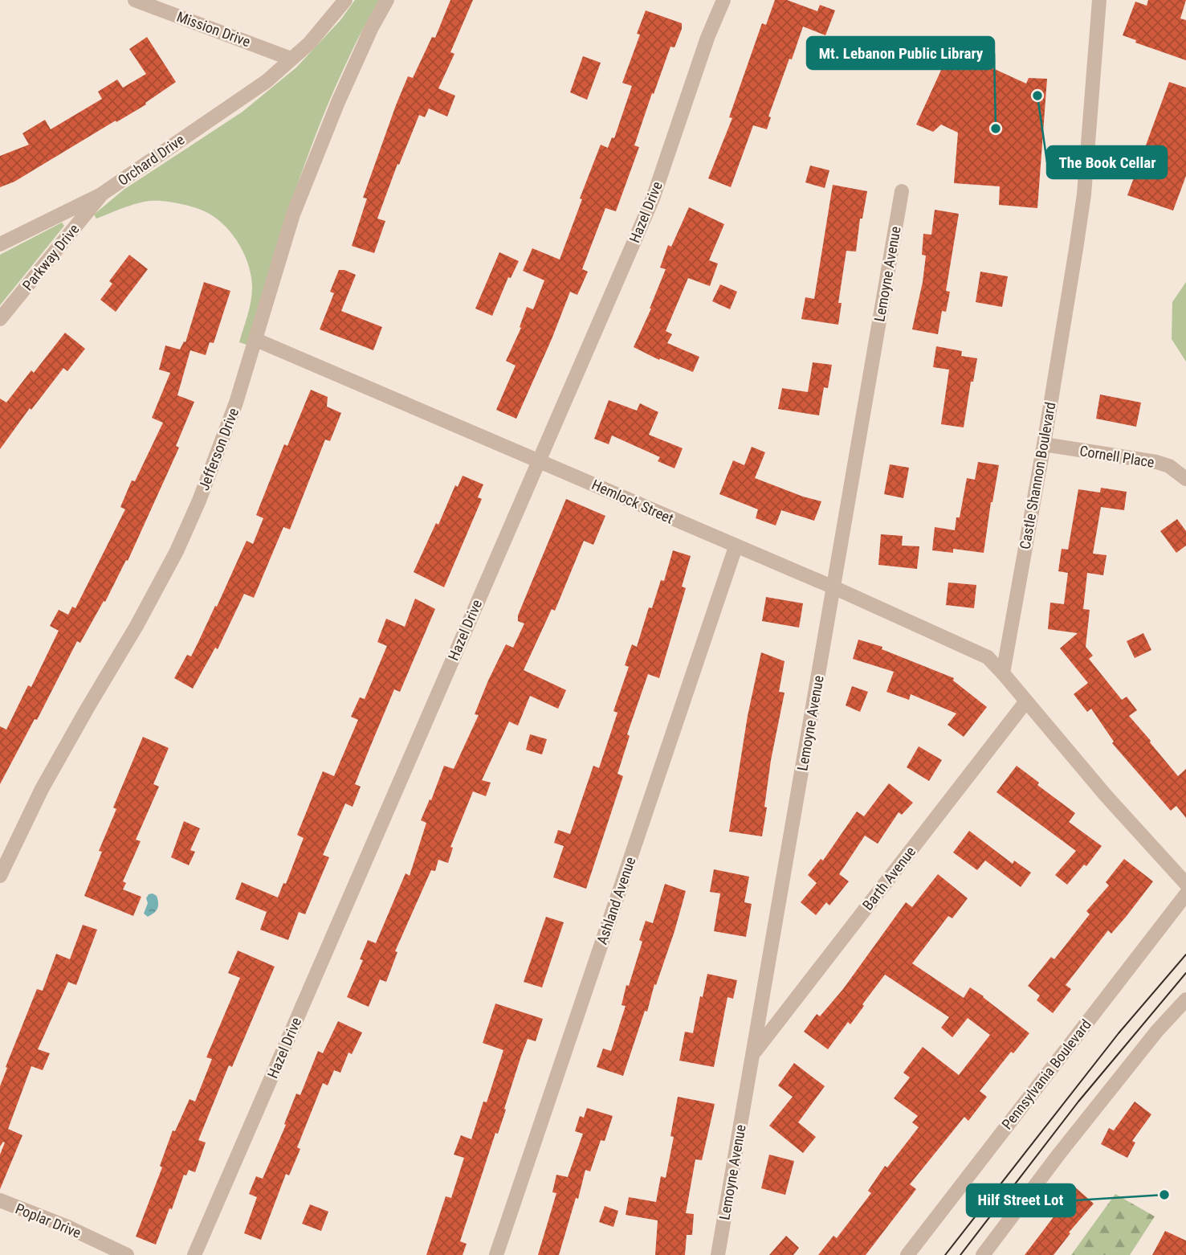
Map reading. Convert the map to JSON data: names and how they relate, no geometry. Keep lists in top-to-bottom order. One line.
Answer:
{"streets":{"street":["Mission Drive","Orchard Drive","Hazel Drive","Parkway Drive","Lemoyne Avenue","Jefferson Drive","Cornell Place","Castle Shannon Boulevard","Hemlock Street","Barth Avenue","Ashland Avenue","Pennsylvania Boulevard","Poplar Drive"]},"crossings":[["Mission Drive","Orchard Drive"],["Orchard Drive","Parkway Drive"],["Hazel Drive","Hemlock Street"],["Lemoyne Avenue","Hemlock Street"],["Lemoyne Avenue","Barth Avenue"],["Jefferson Drive","Hemlock Street"],["Cornell Place","Castle Shannon Boulevard"],["Castle Shannon Boulevard","Hemlock Street"],["Hemlock Street","Ashland Avenue"]],"places":["The Book Cellar","Mt. Lebanon Public Library","Hilf Street Lot"]}
